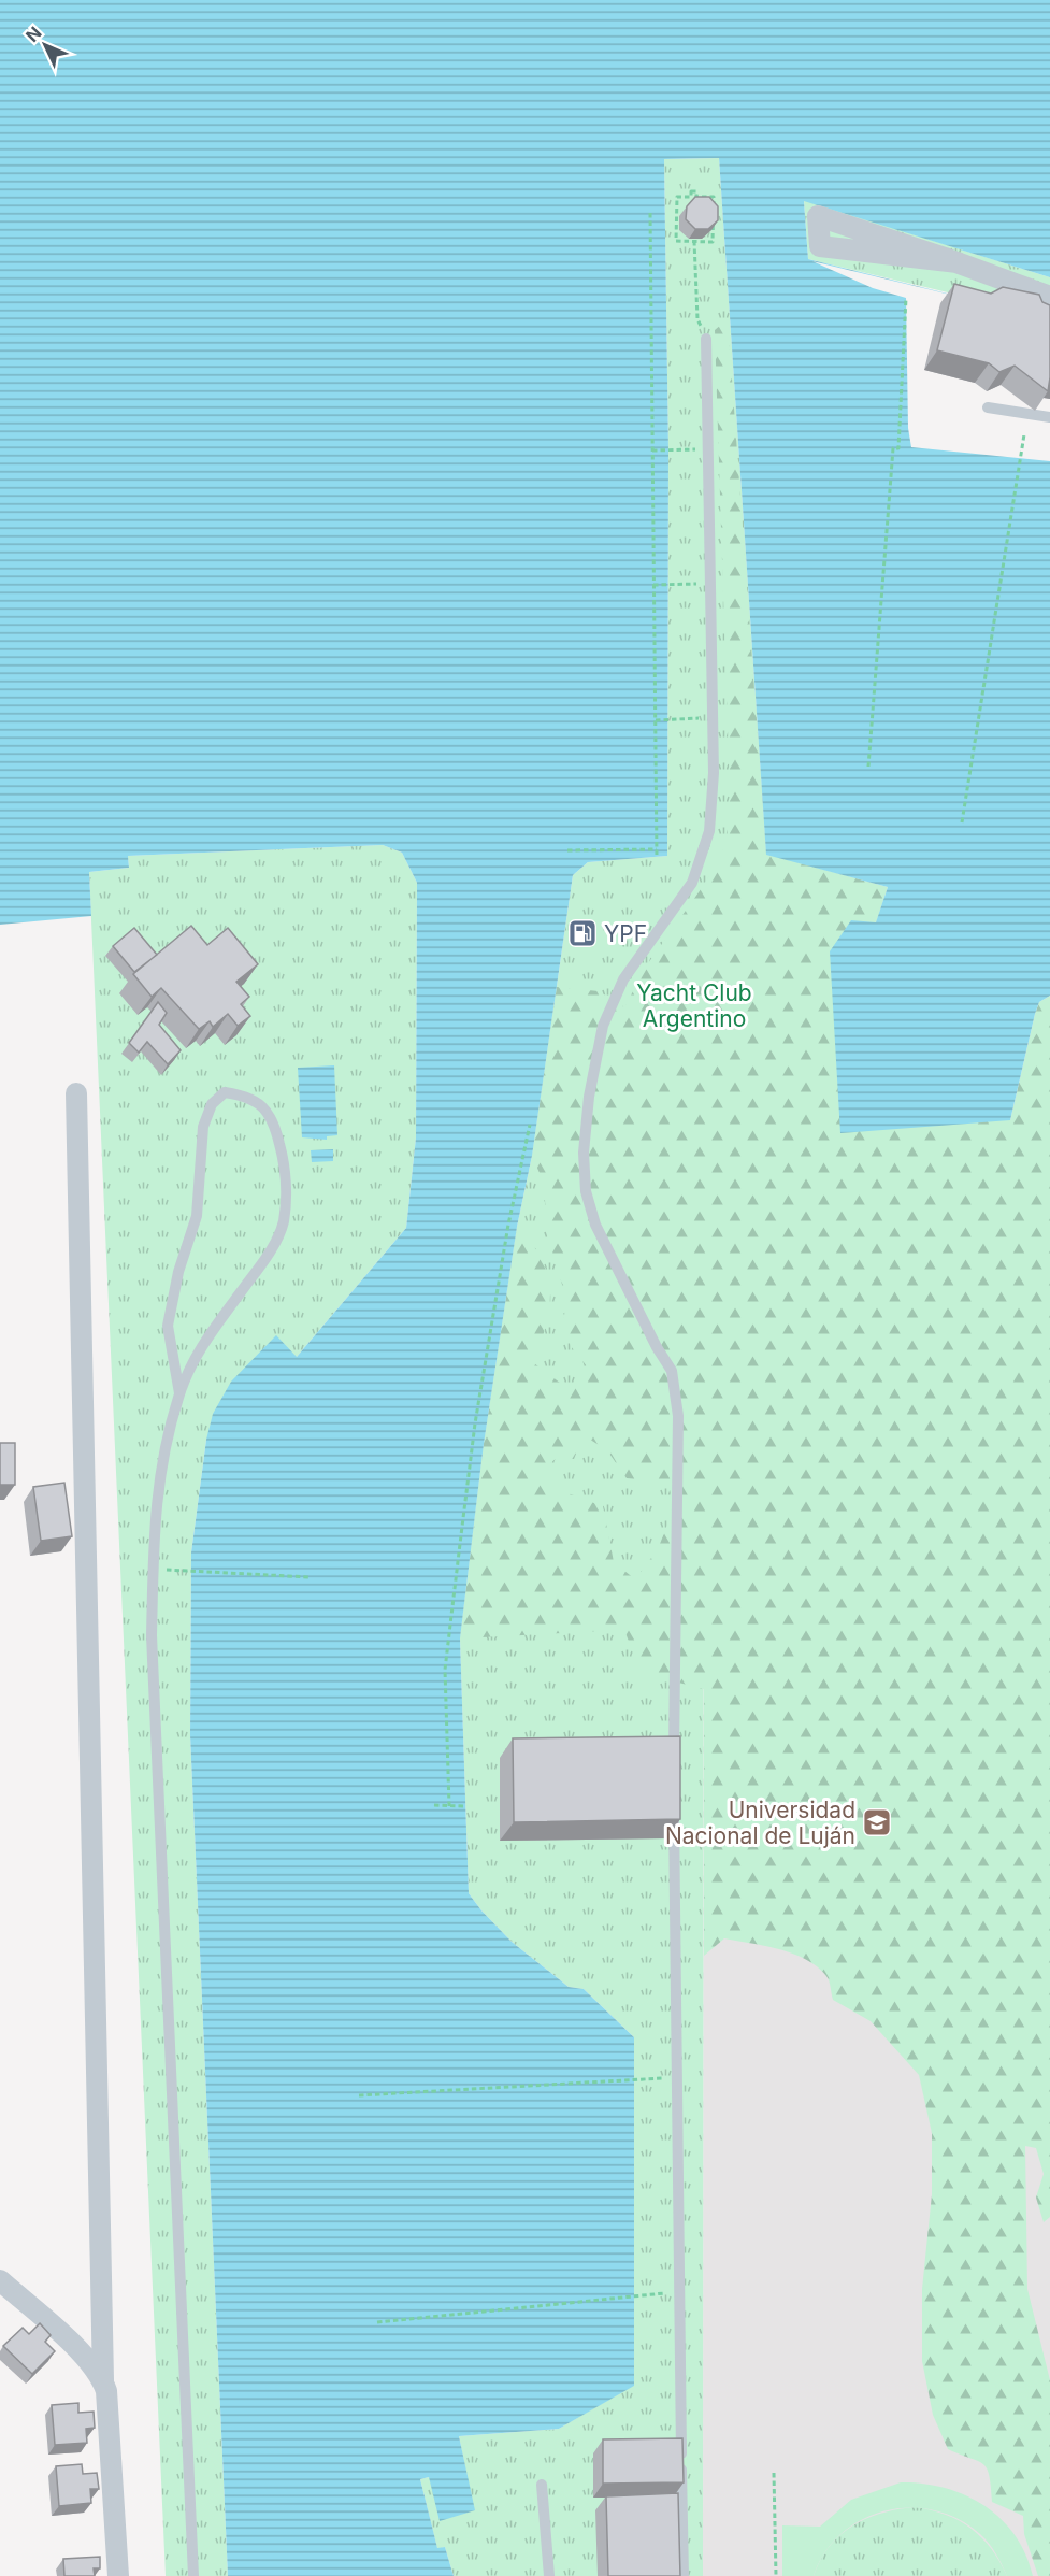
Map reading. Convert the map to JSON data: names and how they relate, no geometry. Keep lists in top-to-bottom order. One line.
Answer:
{"parks":["Yacht Club Argentino"],"places":{"fuel station":["YPF"],"school or university":["Universidad Nacional de Luján"]},"north":"top left"}
